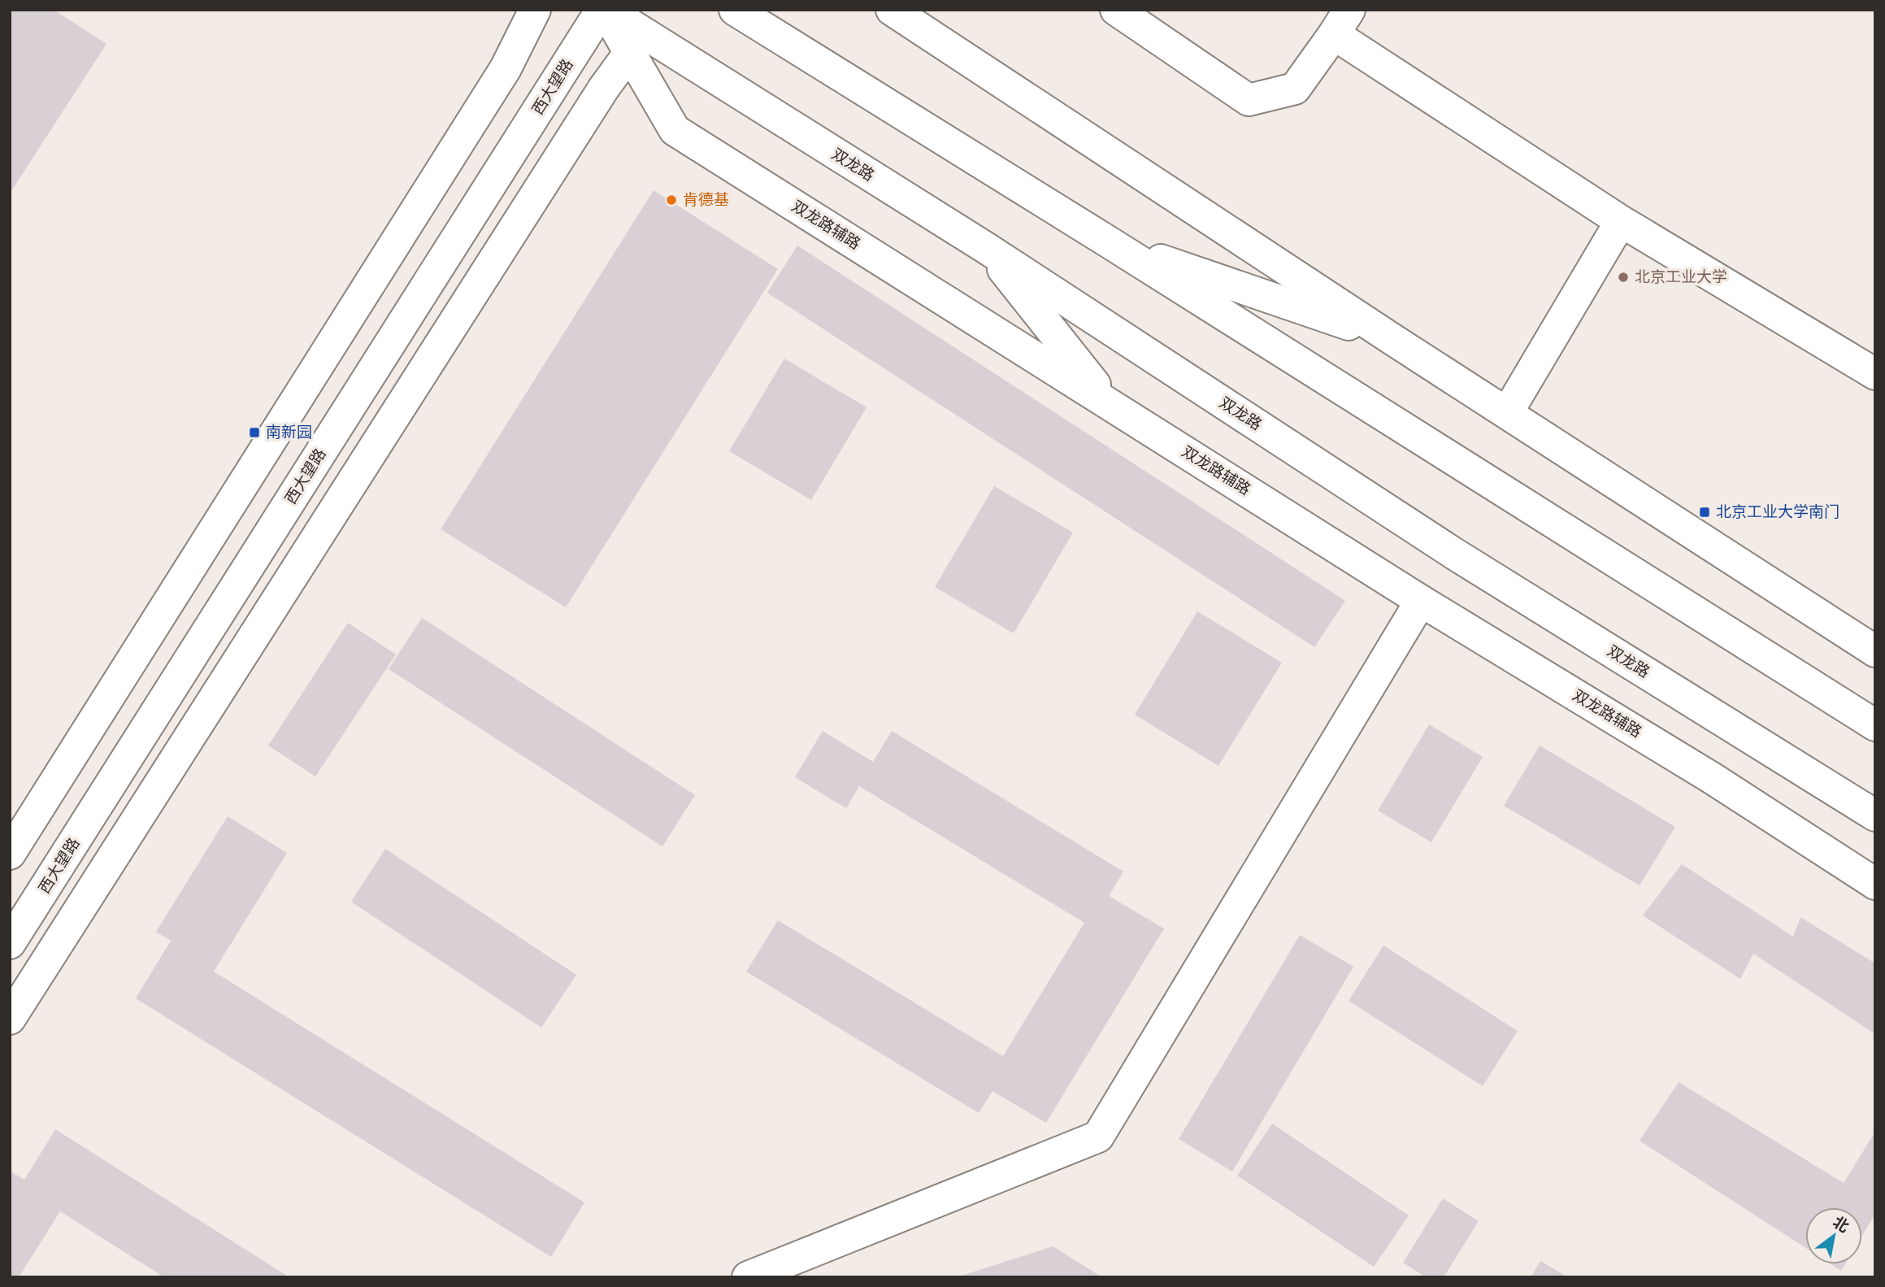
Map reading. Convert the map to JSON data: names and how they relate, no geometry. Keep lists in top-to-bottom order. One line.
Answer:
{"streets":{"main road":["西大望路","双龙路","双龙路辅路"]},"crossings":[["西大望路","双龙路"],["双龙路","双龙路辅路"]],"places":{"other":["肯德基","北京工业大学"],"transit":["南新园","北京工业大学南门"]},"north":"top right"}
